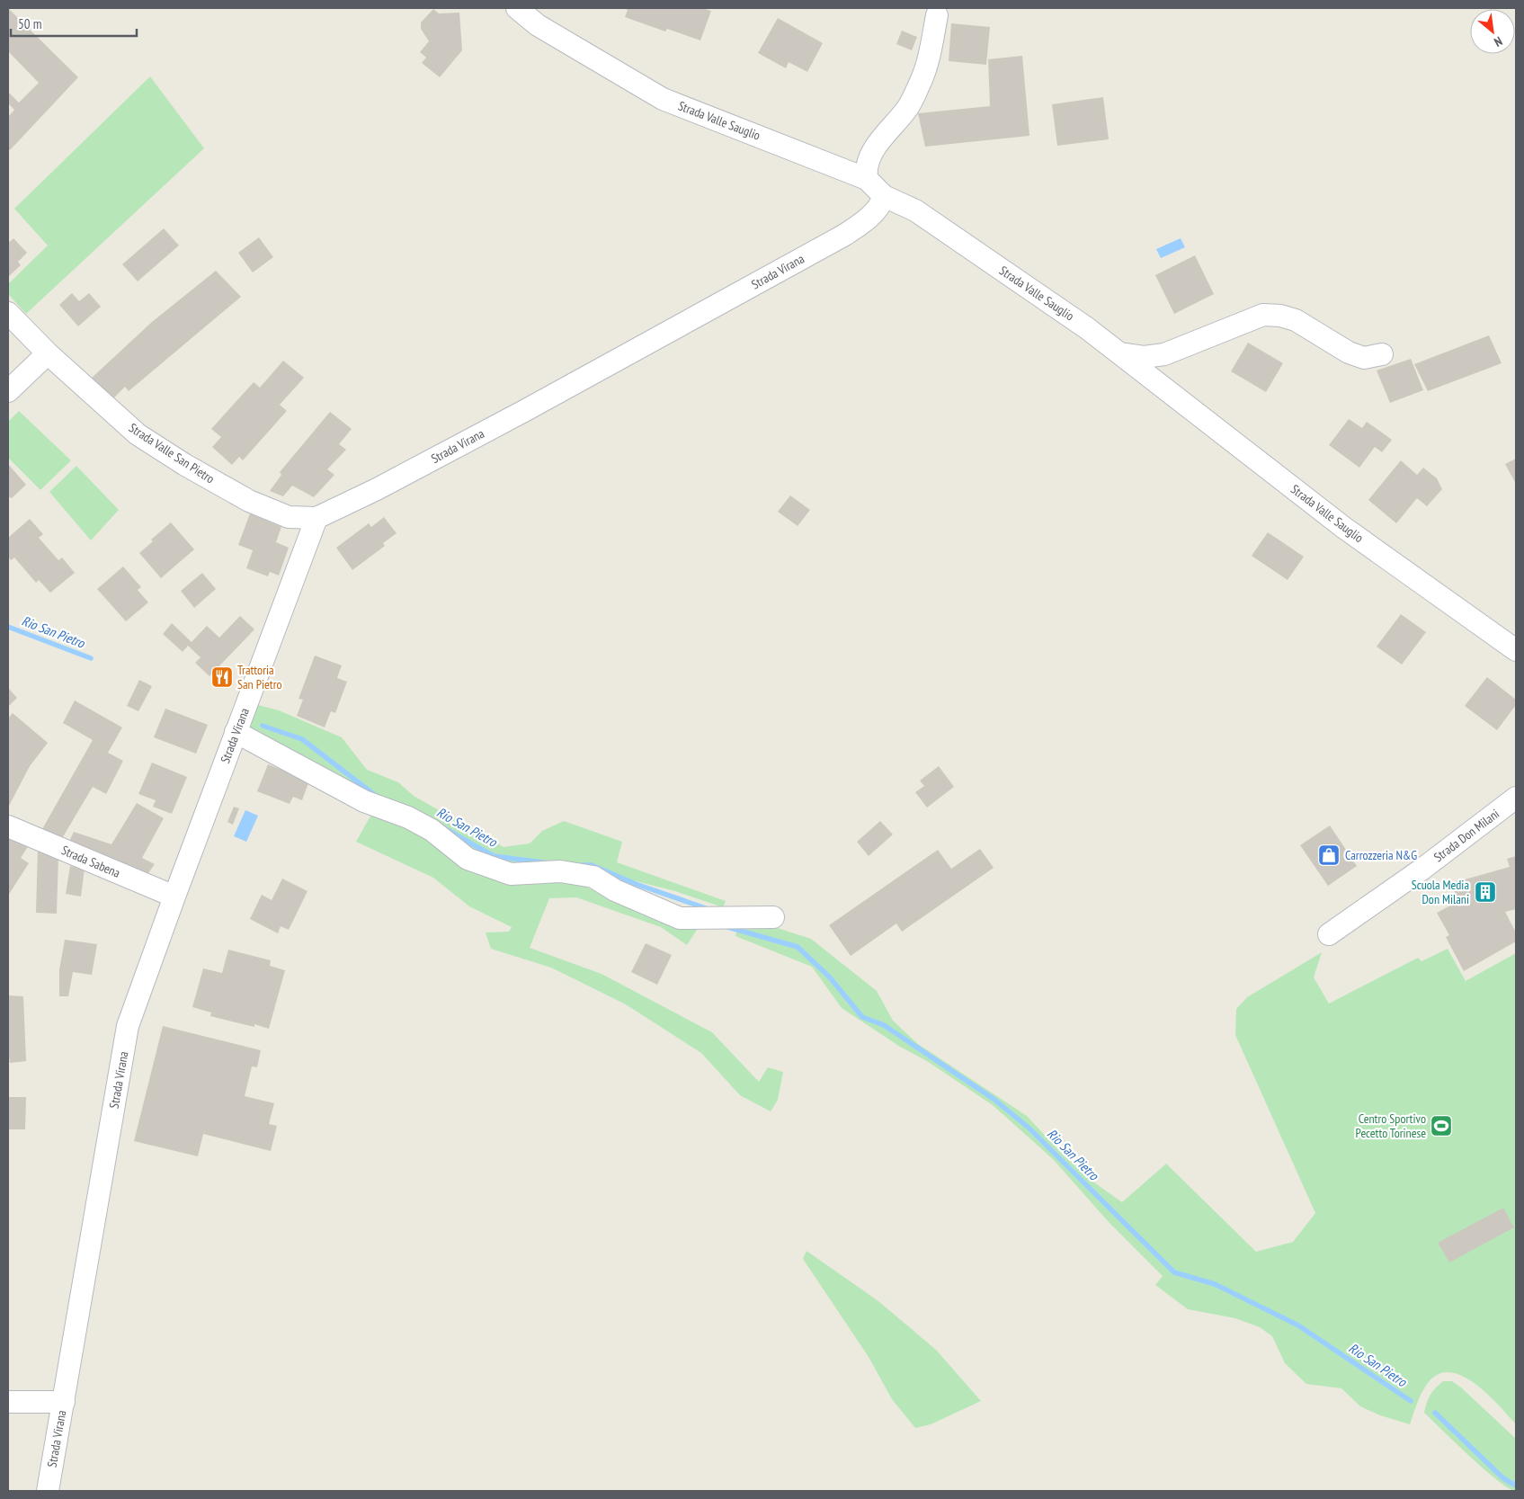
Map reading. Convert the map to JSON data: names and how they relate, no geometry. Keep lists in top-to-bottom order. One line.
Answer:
{"streets":{"street":["Strada Valle Sauglio","Strada Virana","Strada Valle San Pietro","Strada Don Milani","Strada Sabena"]},"crossings":[["Strada Valle Sauglio","Strada Virana"],["Strada Virana","Strada Valle San Pietro"],["Strada Virana","Strada Sabena"]],"water":["Rio San Pietro"],"places":{"restaurant":["Trattoria San Pietro"],"shop":["Carrozzeria N&G"],"building":["Scuola Media Don Milani"],"sports":["Centro Sportivo Pecetto Torinese"]},"scale_bar":"50 m","north":"bottom right"}
